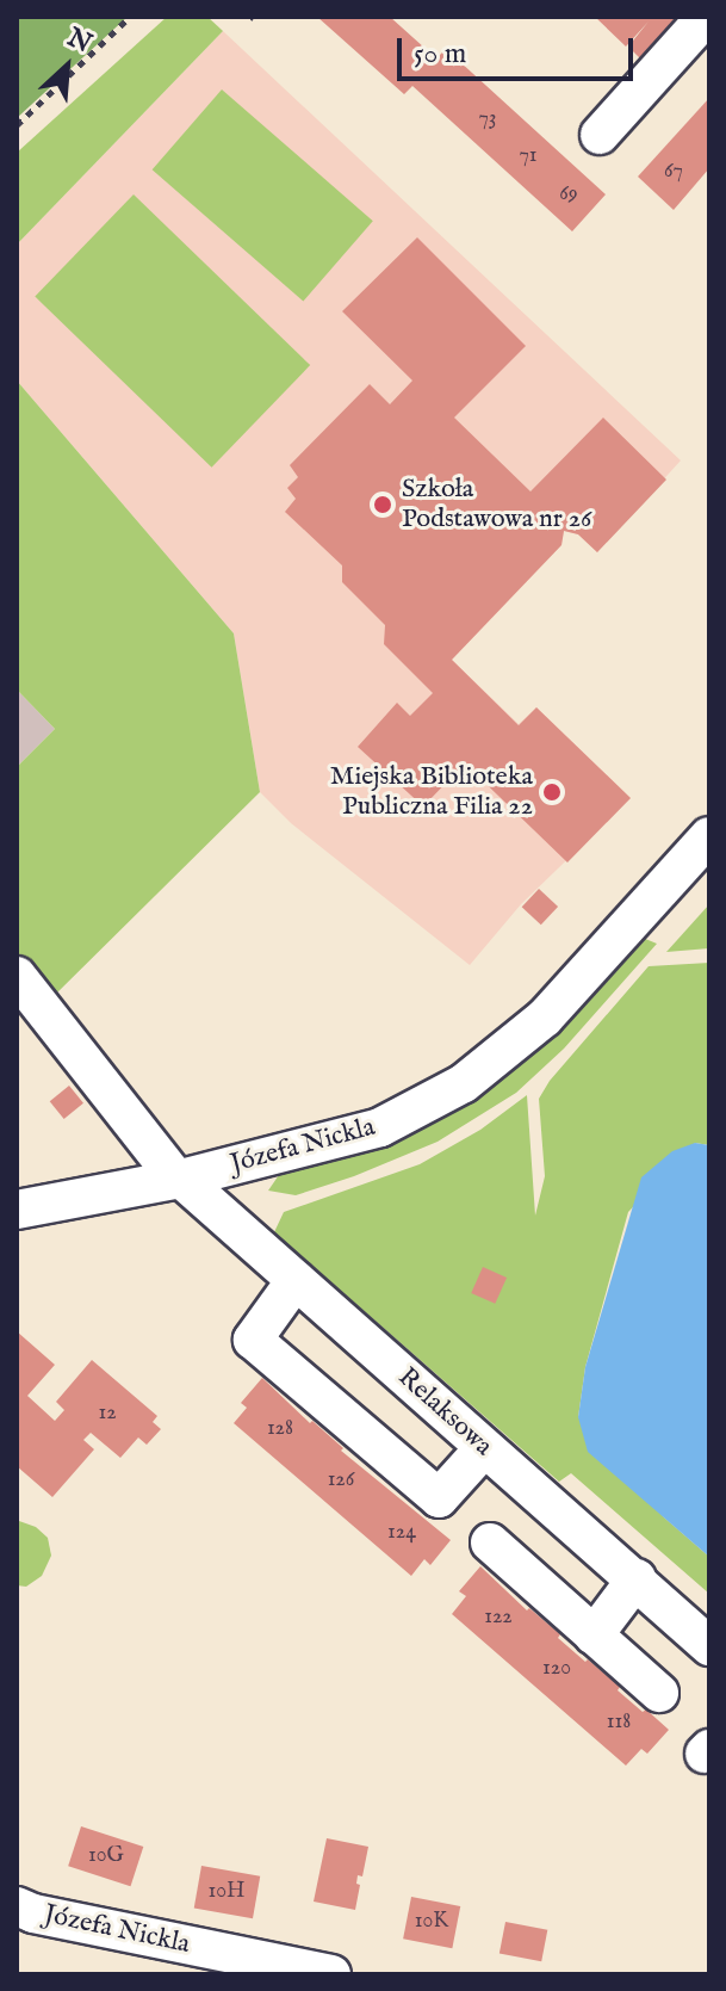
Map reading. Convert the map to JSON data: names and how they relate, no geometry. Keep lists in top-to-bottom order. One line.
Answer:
{"streets":{"street":["Józefa Nickla","Relaksowa"]},"crossings":[["Józefa Nickla","Relaksowa"]],"places":["Szkoła Podstawowa nr 26","Miejska Biblioteka Publiczna Filia 22"],"house_numbers":["73","71","67","69","12","128","126","124","122","120","118","10G","10H","10K"],"scale_bar":"50 m","north":"top right"}
